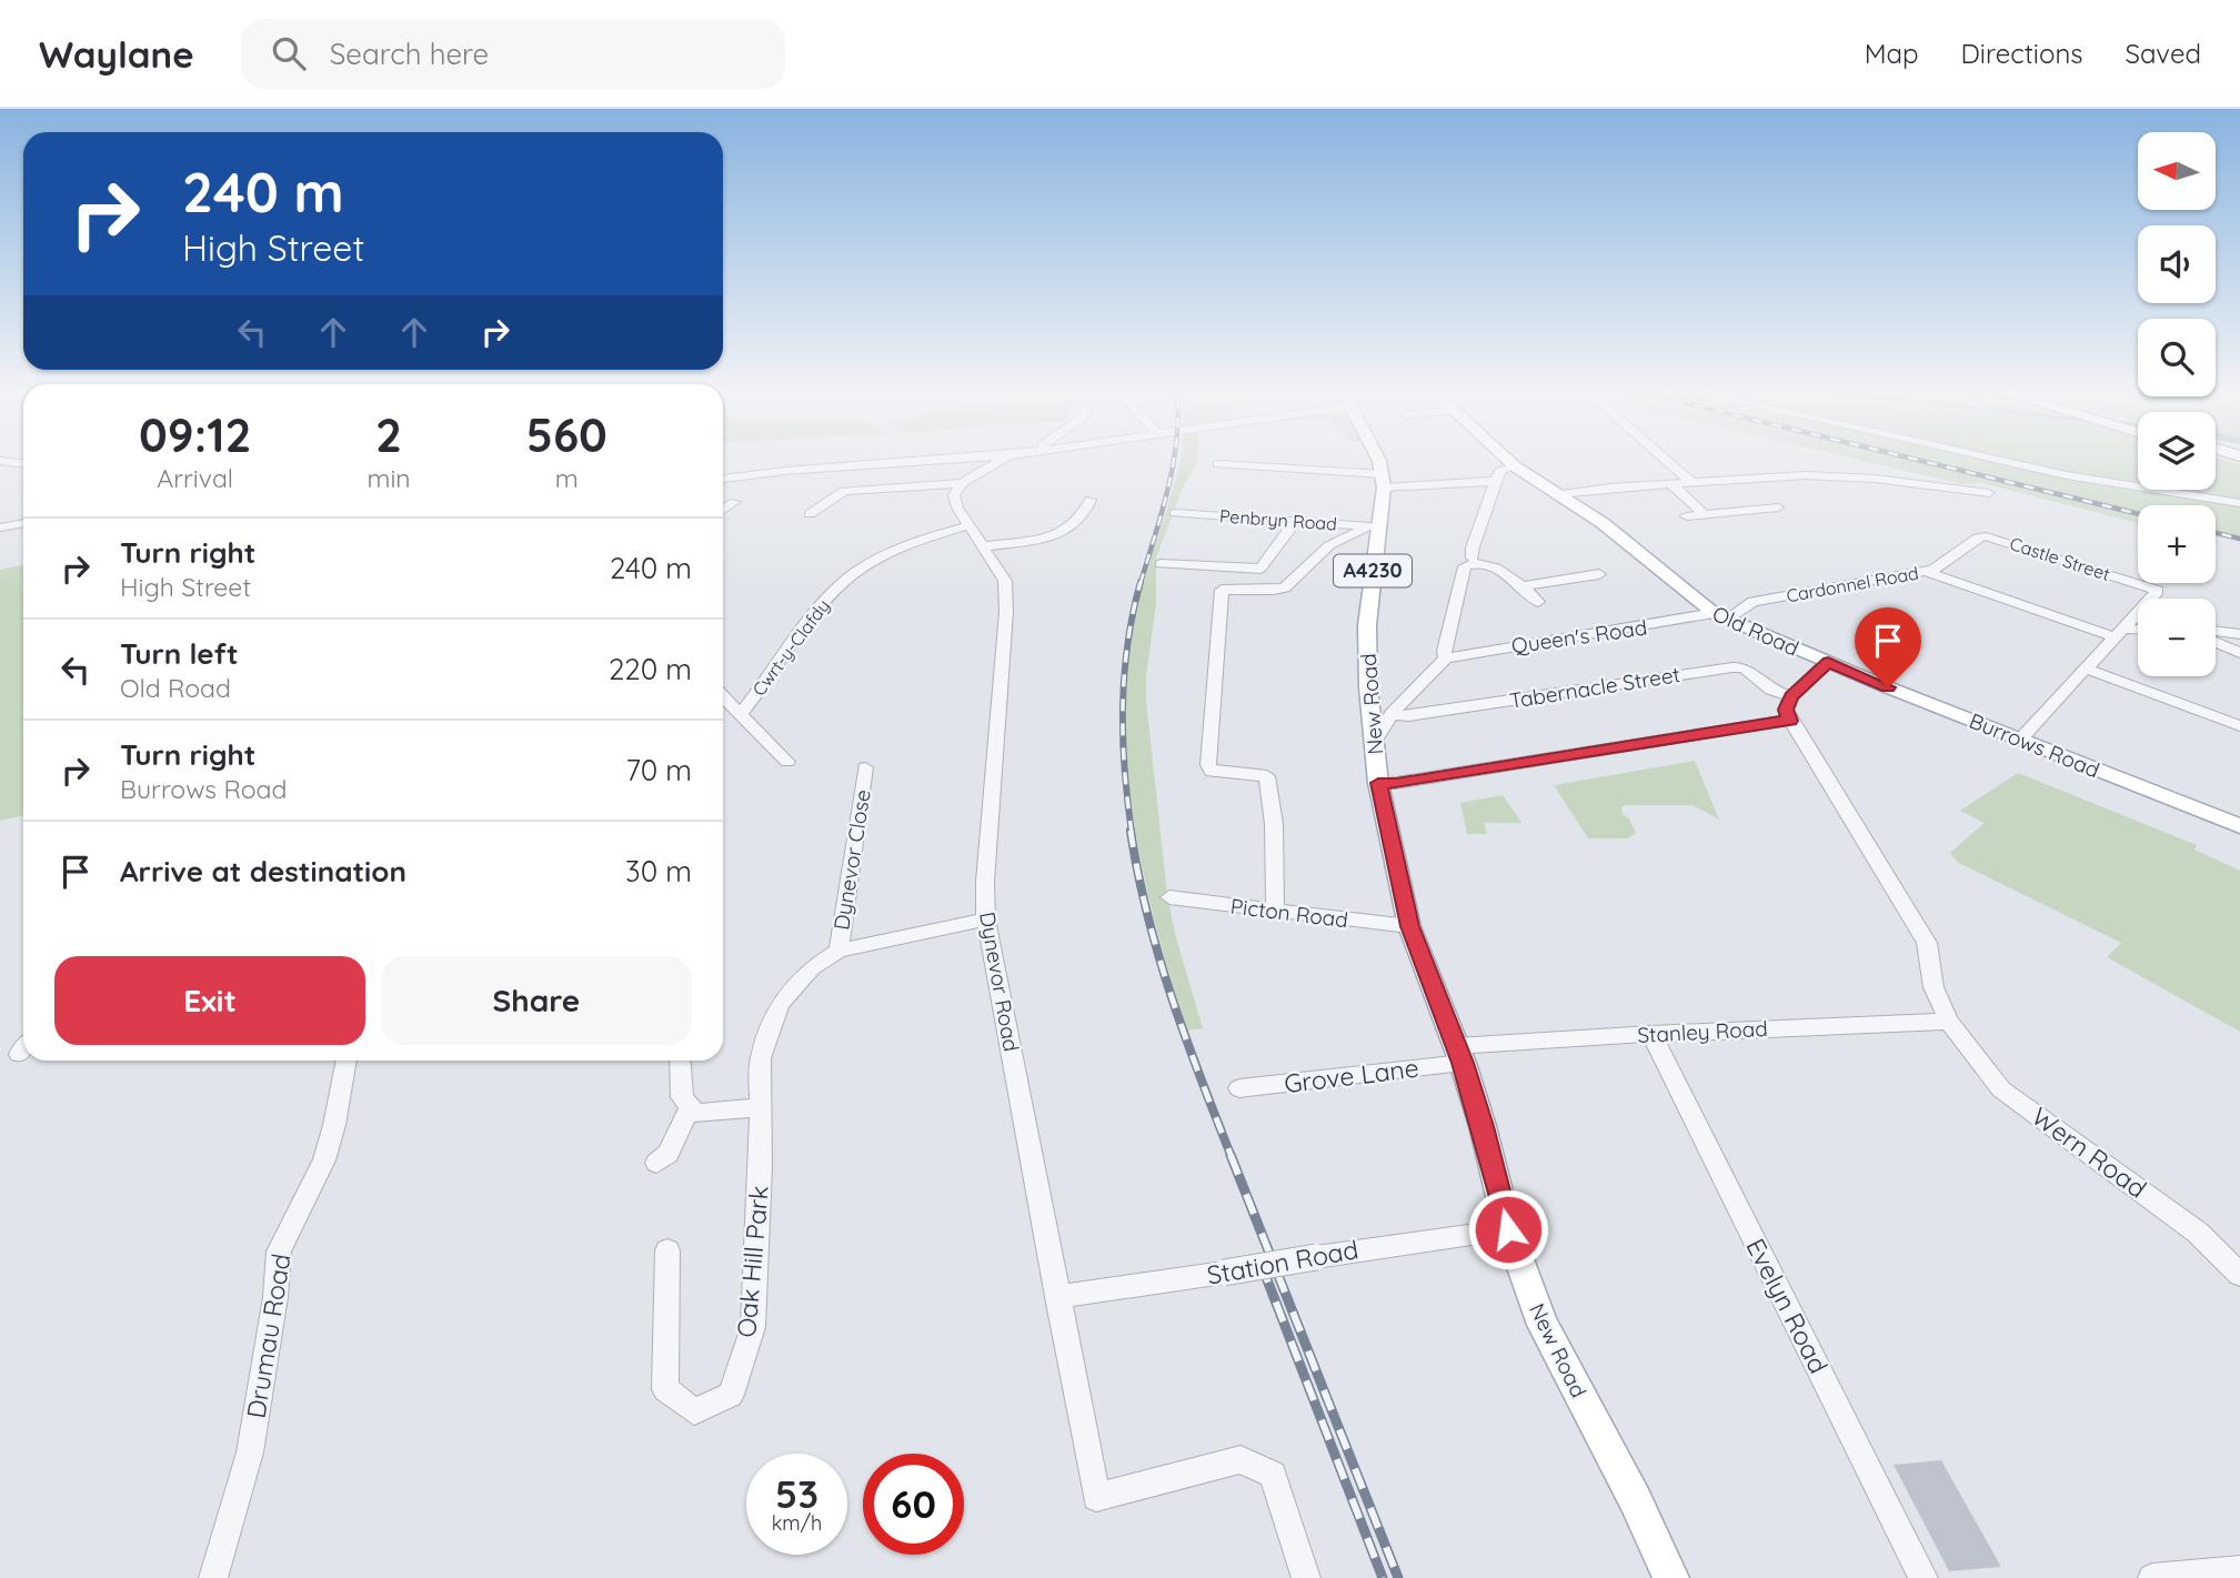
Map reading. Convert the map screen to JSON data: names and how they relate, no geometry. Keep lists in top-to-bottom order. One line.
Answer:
{"streets":{"main road":["A4230","Old Road","New Road","Burrows Road"],"street":["Penbryn Road","Castle Street","Cardonnel Road","Queen's Road","Cwrt-y-Clafdy","Tabernacle Street","Dynevor Close","Picton Road","Dynevor Road","Stanley Road","Grove Lane","Wern Road","Oak Hill Park","Station Road","Evelyn Road","Drumau Road"]},"crossings":[["Penbryn Road","New Road"],["Castle Street","Cardonnel Road"],["Cardonnel Road","Old Road"],["Cardonnel Road","Queen's Road"],["Old Road","Queen's Road"],["Old Road","Tabernacle Street"],["Old Road","Burrows Road"],["Cwrt-y-Clafdy","Dynevor Road"],["New Road","Picton Road"],["New Road","Stanley Road"],["New Road","Grove Lane"],["New Road","Station Road"],["Dynevor Close","Oak Hill Park"],["Dynevor Road","Station Road"],["Stanley Road","Grove Lane"],["Stanley Road","Wern Road"],["Stanley Road","Evelyn Road"]],"north":"left","page":{"header":"Waylane","search":"Search here","nav":["Map","Directions","Saved"],"map_buttons":["+","−"],"turn":["240 m","High Street"],"eta":["09:12","Arrival","2","min","560","m"],"list":[{"name":"Turn right","note":"High Street","value":"240 m"},{"name":"Turn left","note":"Old Road","value":"220 m"},{"name":"Turn right","note":"Burrows Road","value":"70 m"},{"name":"Arrive at destination","value":"30 m"}],"buttons":["Exit","Share"],"speed":"53 km/h","limit":"60"}}
